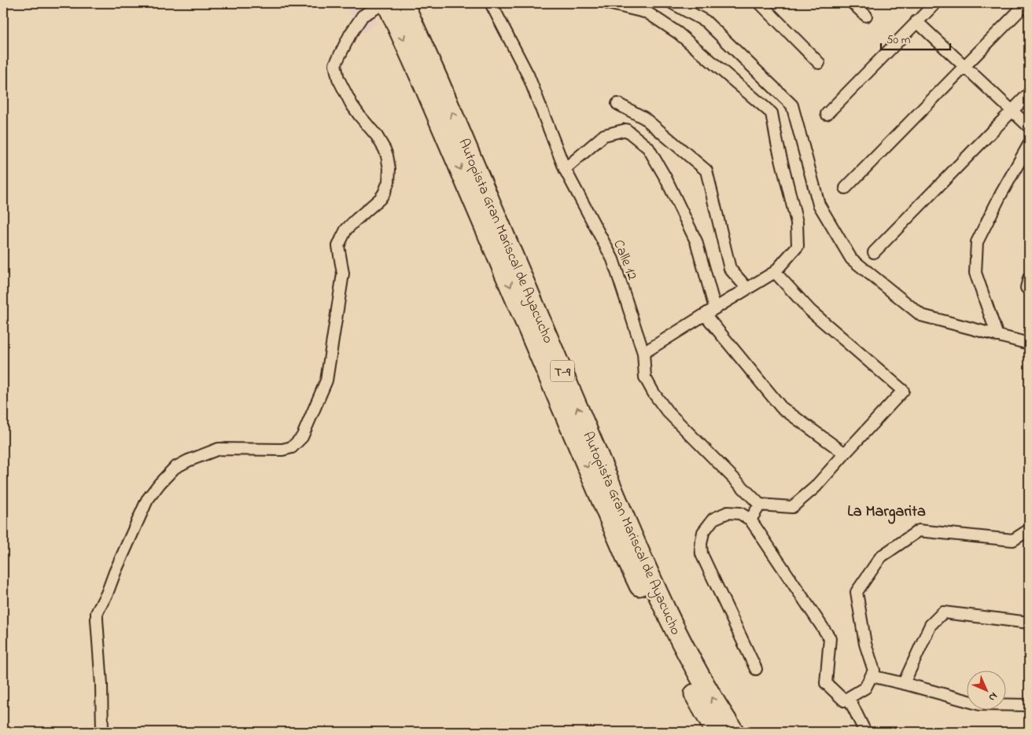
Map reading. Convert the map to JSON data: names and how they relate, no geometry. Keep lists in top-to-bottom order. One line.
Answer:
{"streets":{"highway":["Autopista Gran Mariscal de Ayacucho","T-9"],"street":["Calle 12"]},"districts":["La Margarita"],"scale_bar":"50 m","north":"bottom right"}
